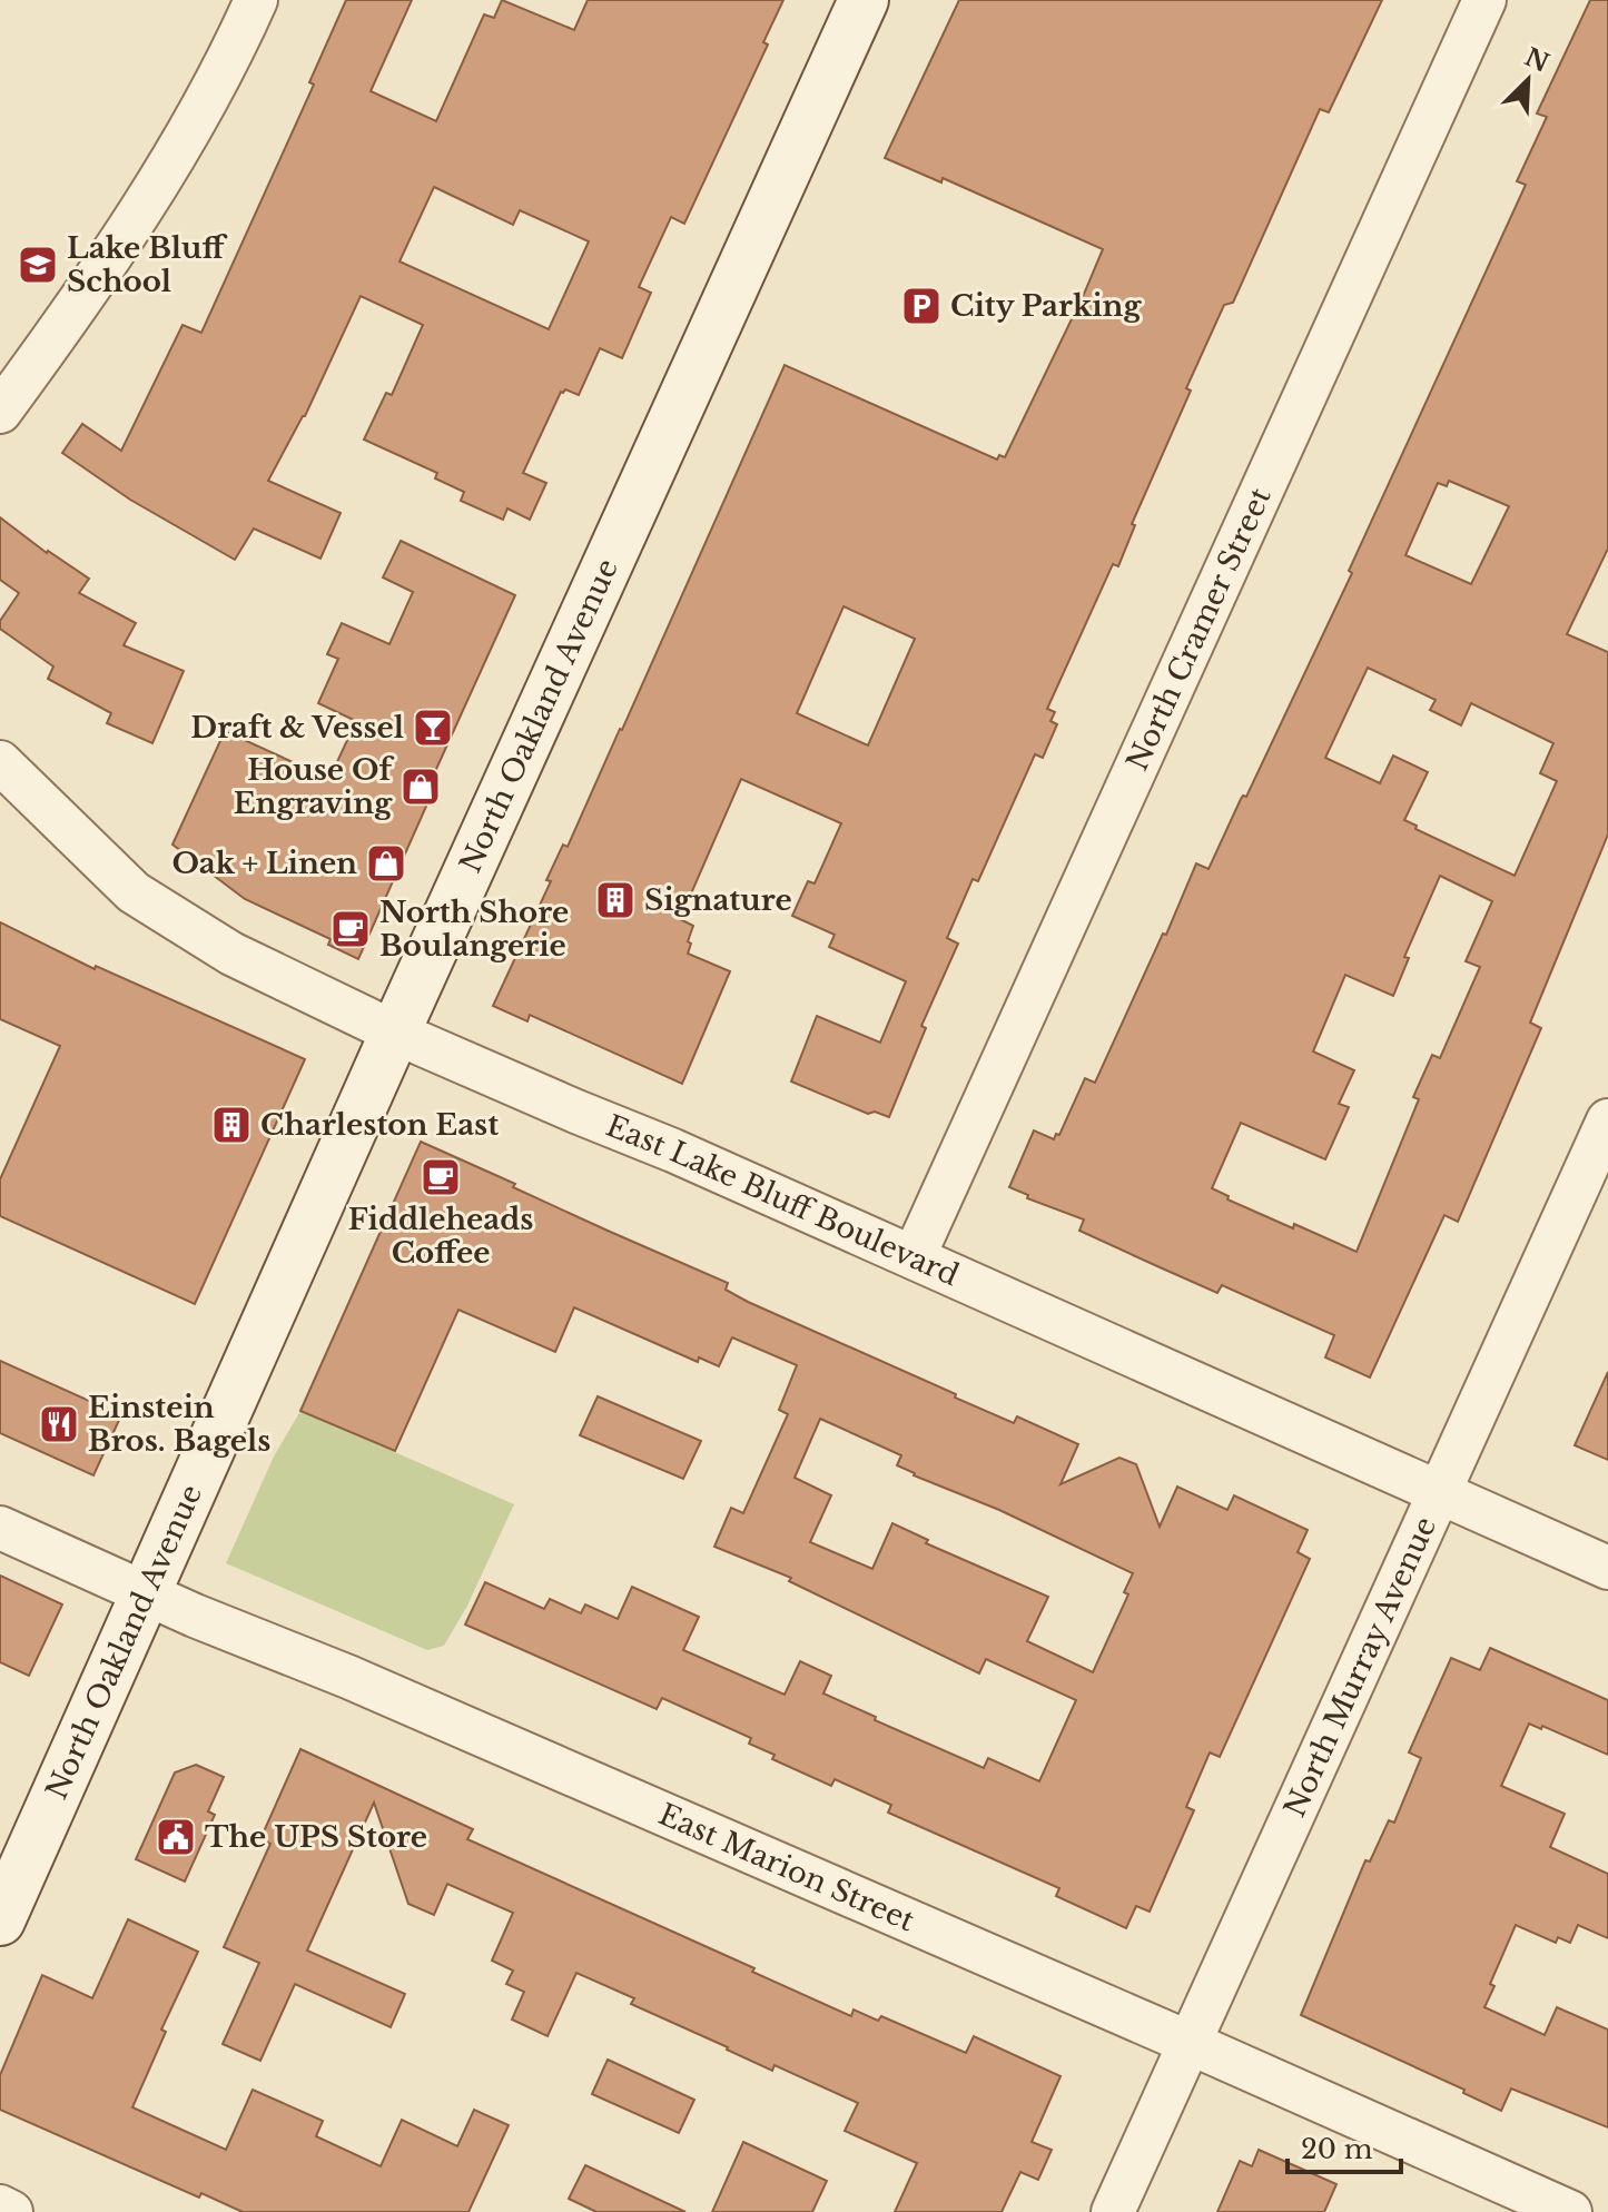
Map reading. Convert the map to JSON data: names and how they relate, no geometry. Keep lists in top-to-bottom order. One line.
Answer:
{"streets":{"main road":["North Oakland Avenue"],"street":["North Cramer Street","East Lake Bluff Boulevard","North Murray Avenue","East Marion Street"]},"crossings":[["North Cramer Street","East Lake Bluff Boulevard"],["North Oakland Avenue","East Lake Bluff Boulevard"],["North Oakland Avenue","East Marion Street"],["East Lake Bluff Boulevard","North Murray Avenue"],["North Murray Avenue","East Marion Street"]],"places":{"school or university":["Lake Bluff School"],"parking":["City Parking"],"bar":["Draft & Vessel"],"shop":["House Of Engraving","Oak + Linen"],"building":["Signature","Charleston East"],"cafe":["North Shore Boulangerie","Fiddleheads Coffee"],"restaurant":["Einstein Bros. Bagels"],"public building":["The UPS Store"]},"scale_bar":"20 m","north":"top right"}
